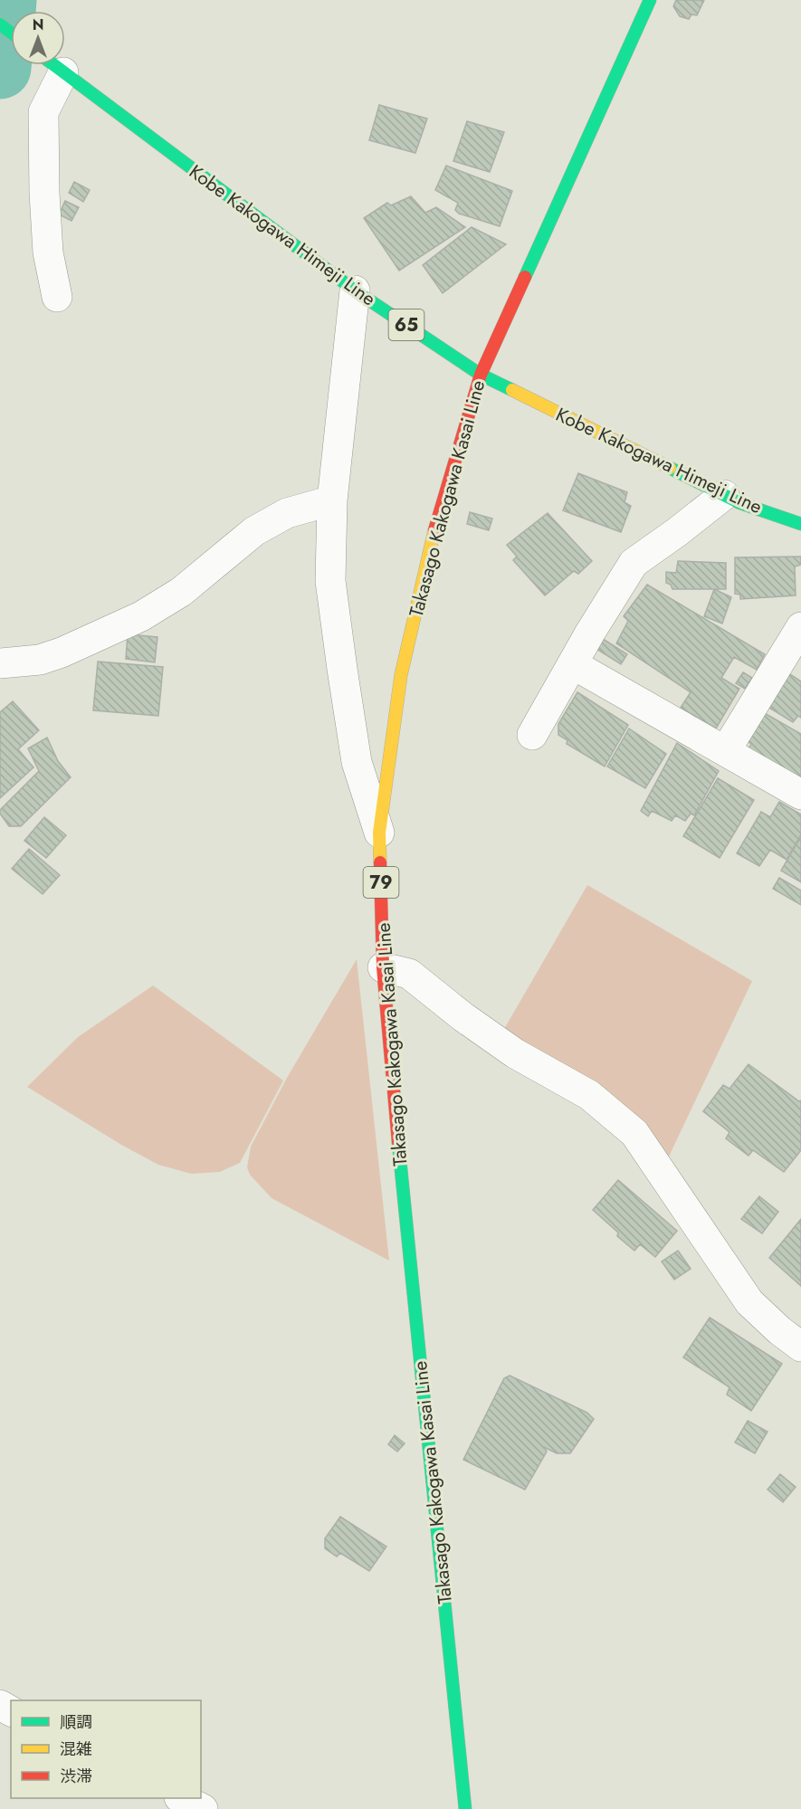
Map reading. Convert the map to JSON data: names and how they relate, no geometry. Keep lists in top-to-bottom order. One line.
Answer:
{"streets":{"main road":["Kobe Kakogawa Himeji Line","65","Takasago Kakogawa Kasai Line","79"]},"crossings":[["Kobe Kakogawa Himeji Line","Takasago Kakogawa Kasai Line"]],"legend":["順調","混雑","渋滞"],"north":"top"}
